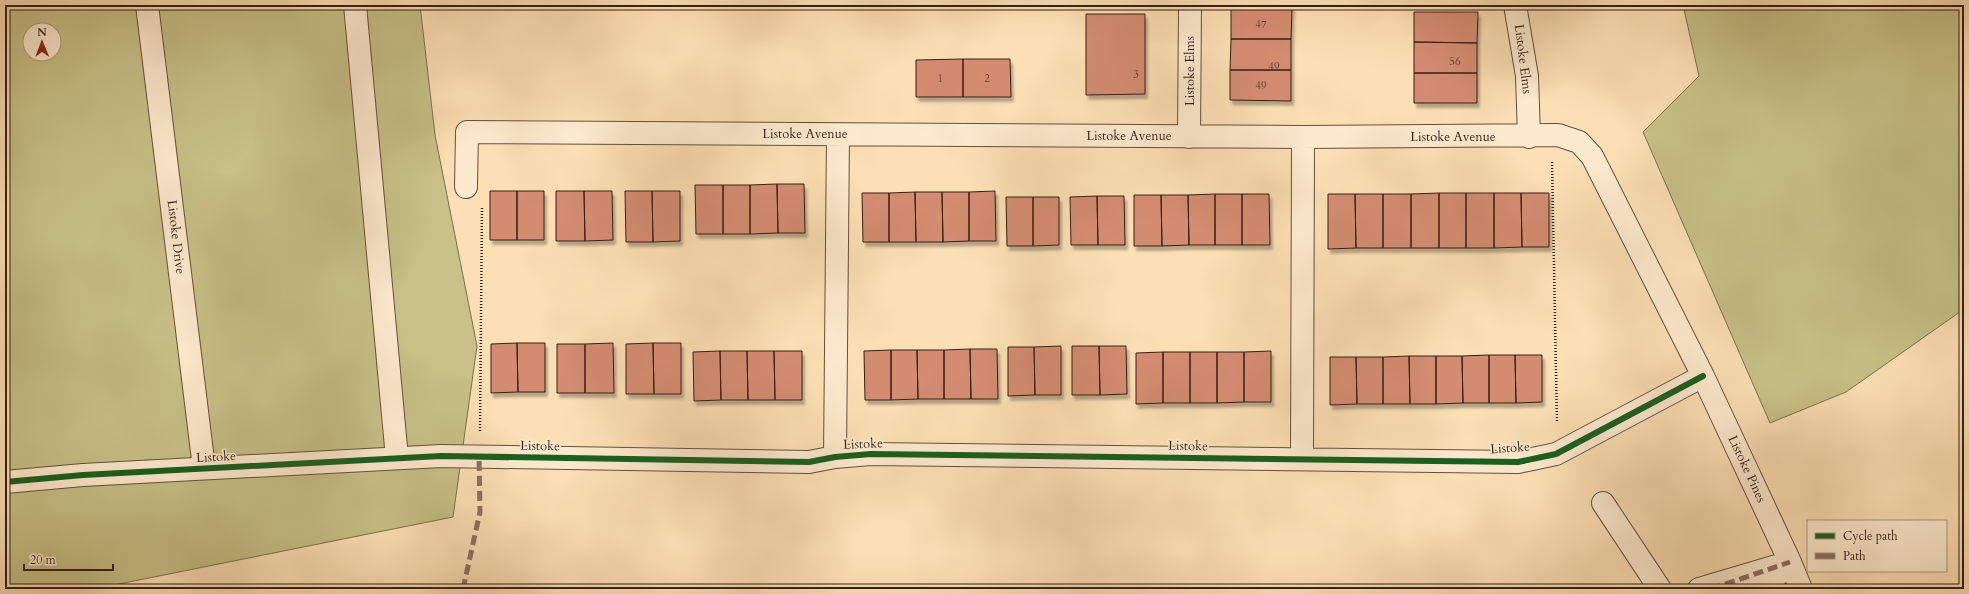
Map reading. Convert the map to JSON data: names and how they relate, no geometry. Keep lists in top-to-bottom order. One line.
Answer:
{"streets":{"street":["Listoke Elms","Listoke Avenue","Listoke Drive","Listoke","Listoke Pines"]},"crossings":[["Listoke Elms","Listoke Avenue"],["Listoke Avenue","Listoke"],["Listoke Avenue","Listoke Pines"],["Listoke Drive","Listoke"],["Listoke","Listoke Pines"]],"house_numbers":["47","56","49","3","1","2","49"],"legend":["Cycle path","Path"],"scale_bar":"20 m","north":"top"}
